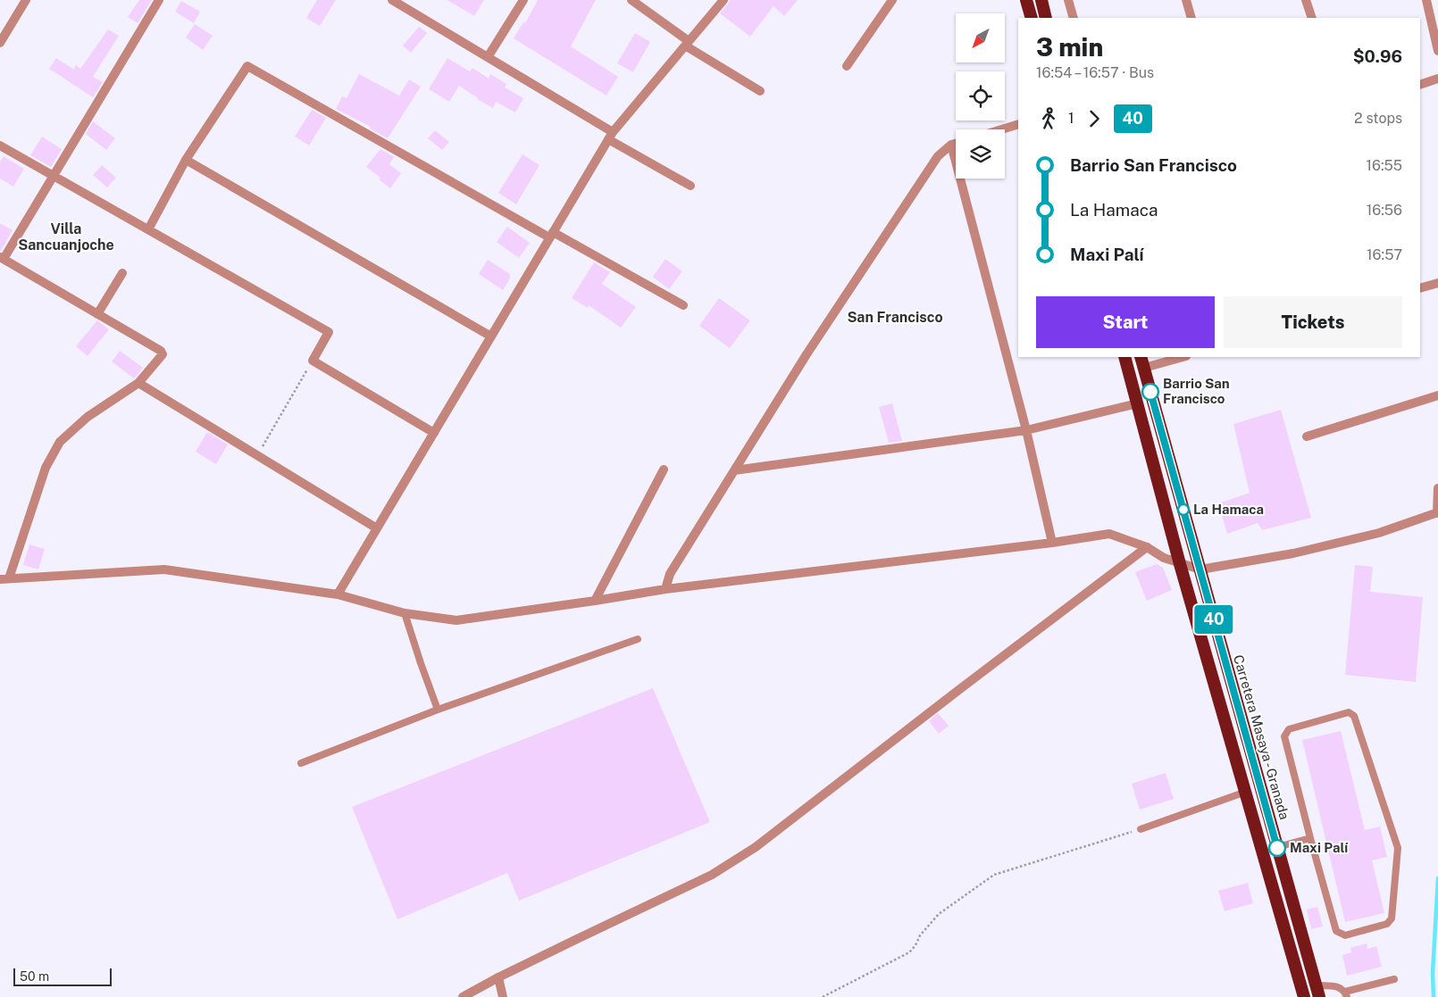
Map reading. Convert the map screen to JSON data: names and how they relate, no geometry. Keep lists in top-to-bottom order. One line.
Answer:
{"streets":{"highway":["Carretera Masaya - Granada"]},"districts":["Villa Sancuanjoche","San Francisco"],"places":["Barrio San Francisco","La Hamaca","Maxi Palí"],"lines":["bus line 40"],"scale_bar":"50 m","north":"bottom left","page":{"on_map":"40","heading":["3 min","16:54 – 16:57 · Bus","$0.96"],"legs":["1","40","2 stops"],"list":[{"name":"Barrio San Francisco","value":"16:55"},{"name":"La Hamaca","value":"16:56"},{"name":"Maxi Palí","value":"16:57"}],"buttons":["Start","Tickets"],"scale":"50 m"}}
